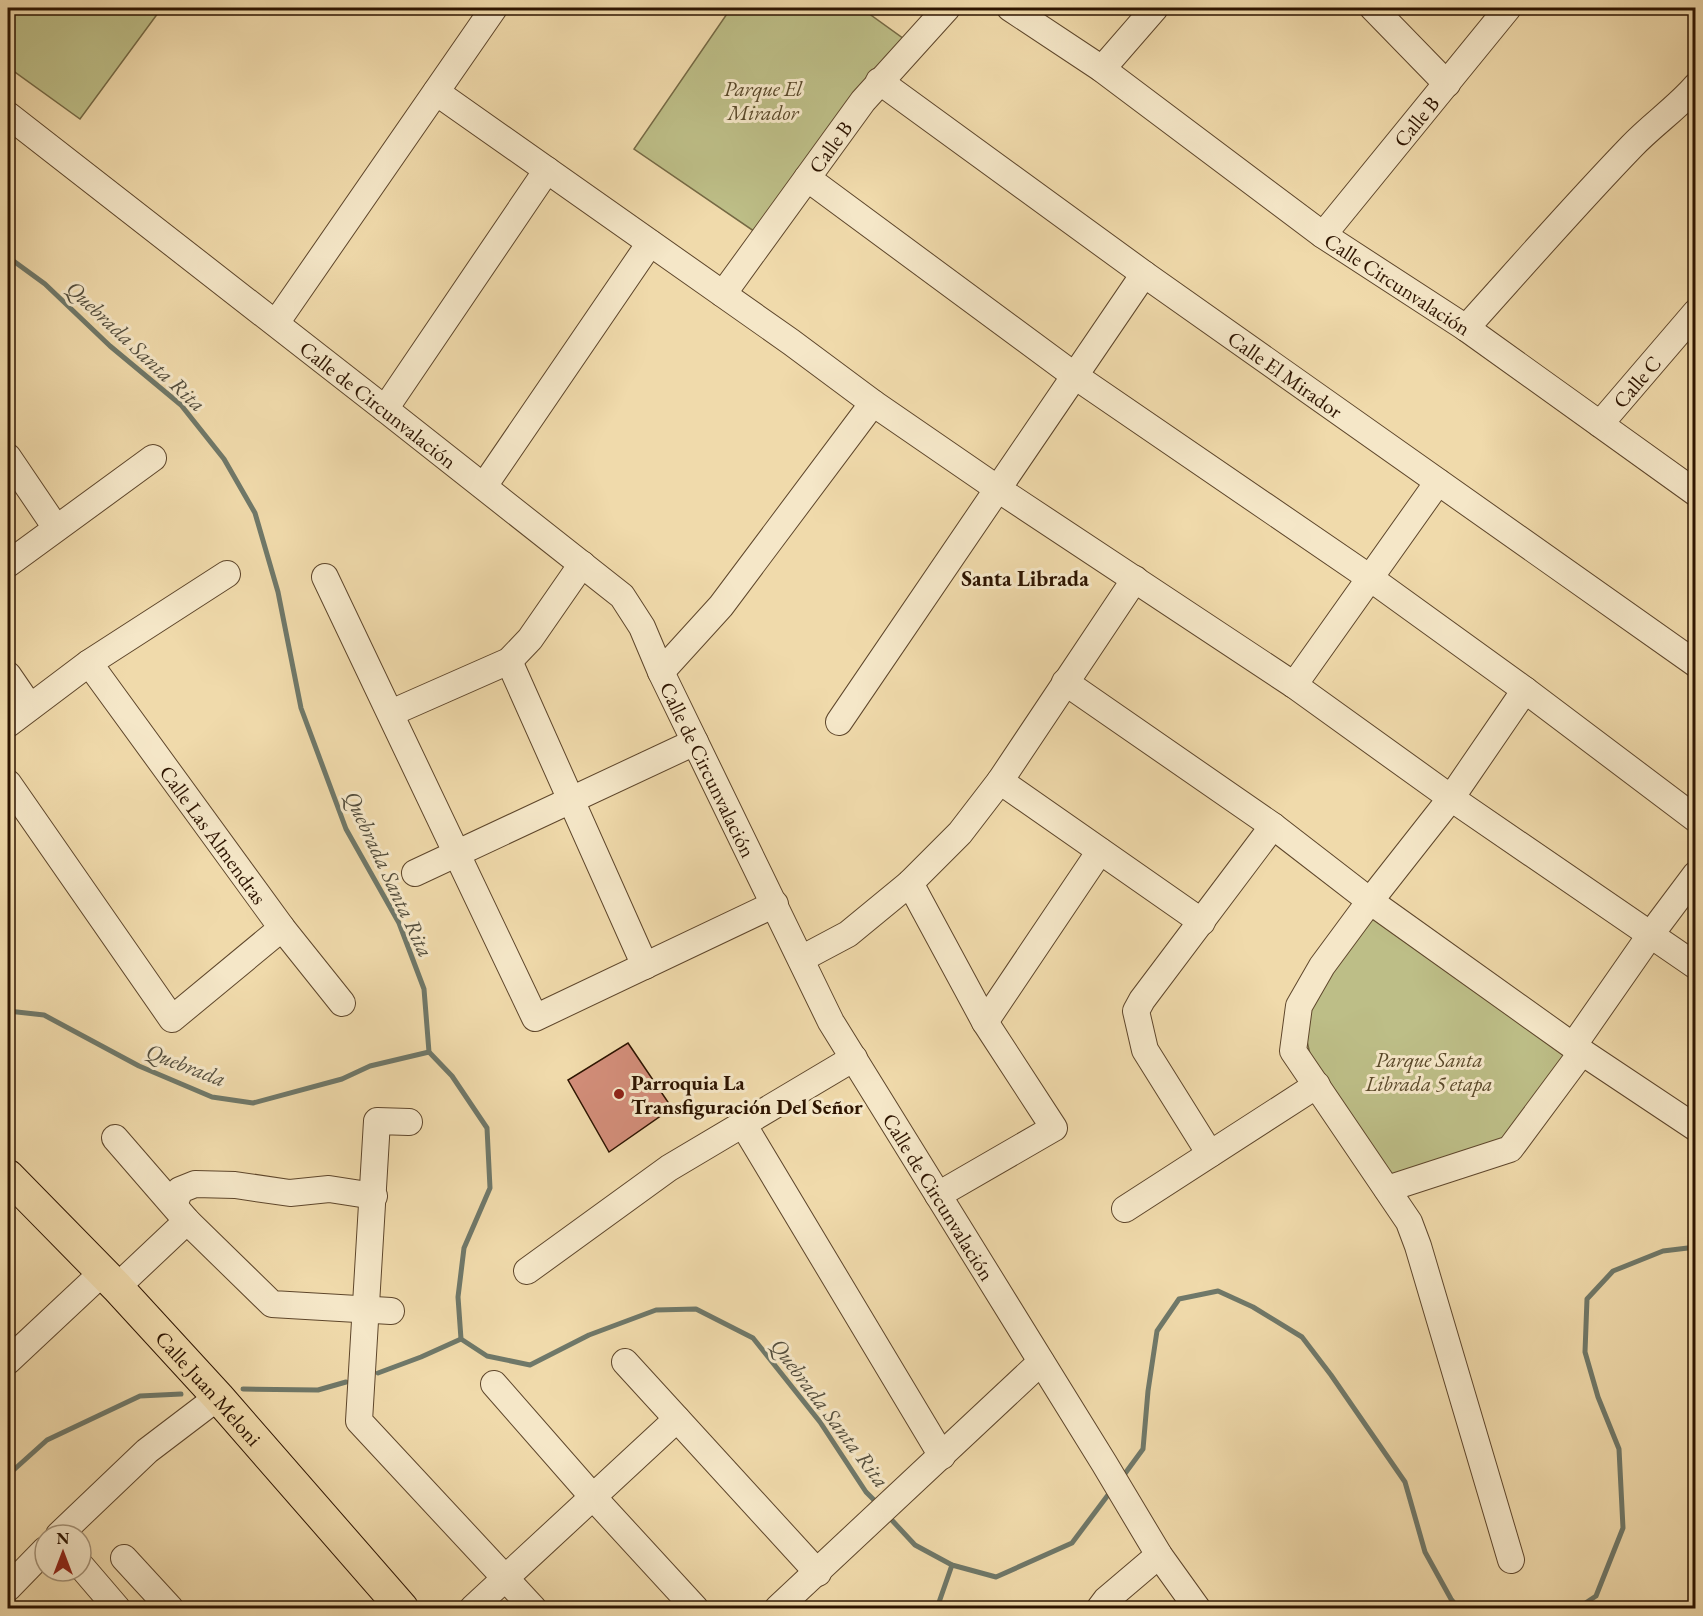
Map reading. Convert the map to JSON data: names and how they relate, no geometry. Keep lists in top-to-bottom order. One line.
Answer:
{"streets":{"main road":["Calle Juan Meloni"],"street":["Calle B","Calle Circunvalación","Calle El Mirador","Calle C","Calle de Circunvalación","Calle Las Almendras"]},"crossings":[["Calle B","Calle Circunvalación"],["Calle B","Calle El Mirador"],["Calle Circunvalación","Calle C"]],"districts":["Santa Librada"],"water":["Quebrada Santa Rita","Quebrada"],"parks":["Parque El Mirador","Parque Santa Librada 5 etapa"],"places":["Parroquia La Transfiguración Del Señor"],"north":"top"}
